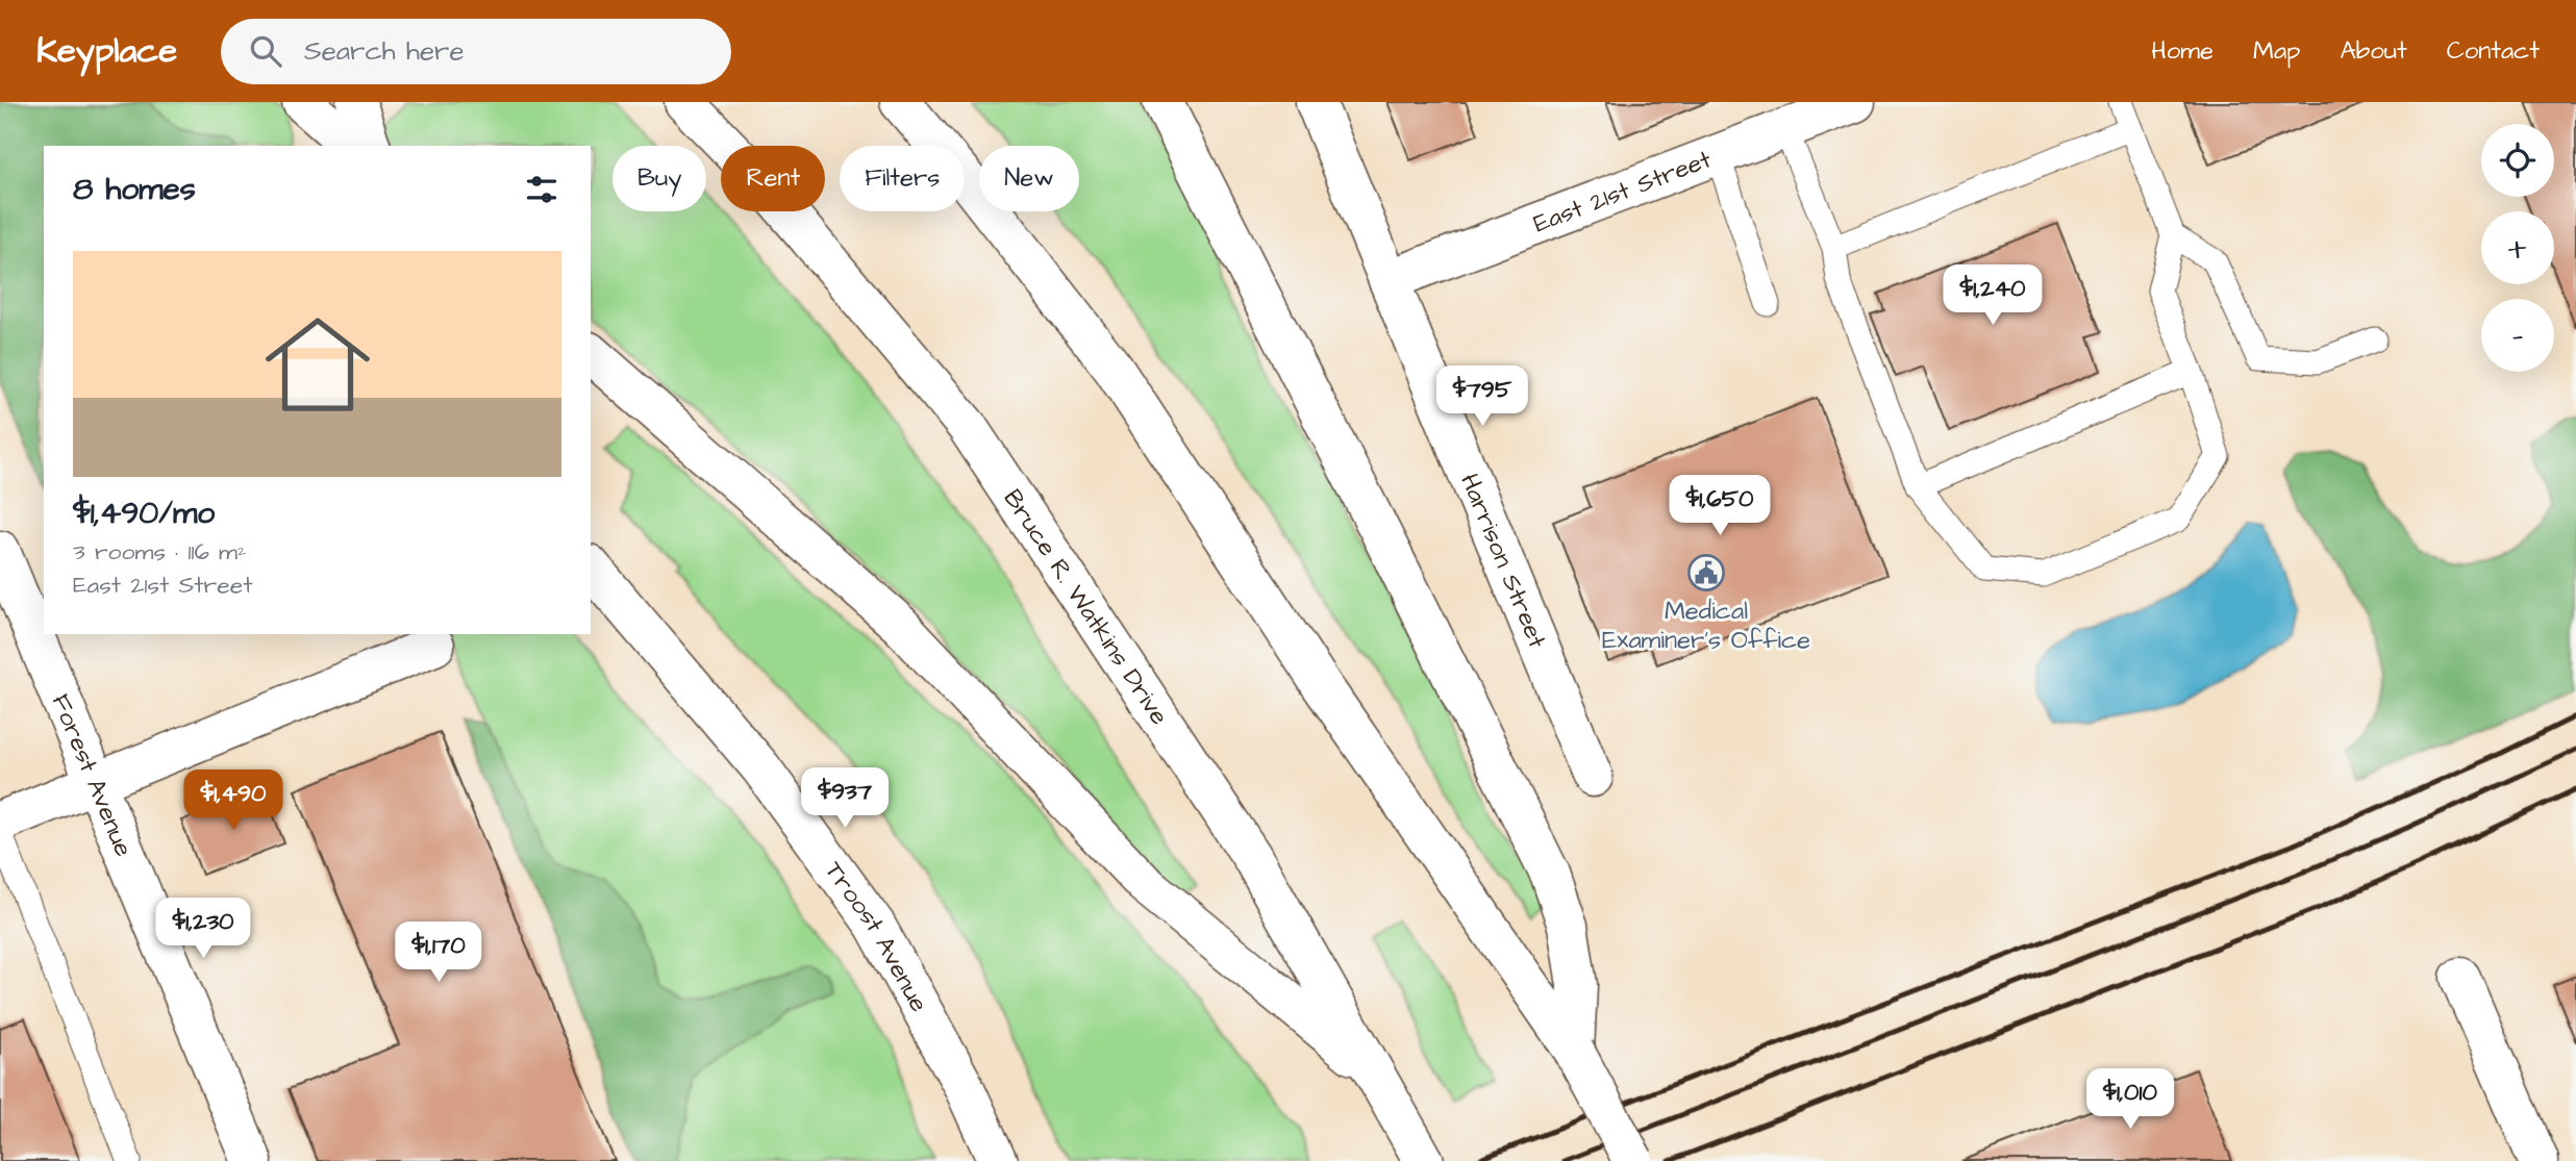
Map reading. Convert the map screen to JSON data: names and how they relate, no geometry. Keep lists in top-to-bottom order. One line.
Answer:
{"streets":{"main road":["East 21st Street","Harrison Street","Bruce R. Watkins Drive","Forest Avenue","Troost Avenue"]},"crossings":[["East 21st Street","Harrison Street"]],"places":{"public building":["Medical Examiner's Office"]},"page":{"header":"Keyplace","search":"Search here","nav":["Home","Map","About","Contact"],"map_buttons":["+","−"],"chip":["Buy","Rent","Filters","New"],"heading":"8 homes","list":[{"name":"$1,490/mo","note":"3 rooms · 116 m² · East 21st Street"}],"price":["$1,240","$795","$1,650","$937","$1,490","$1,230","$1,170","$1,010"]}}
